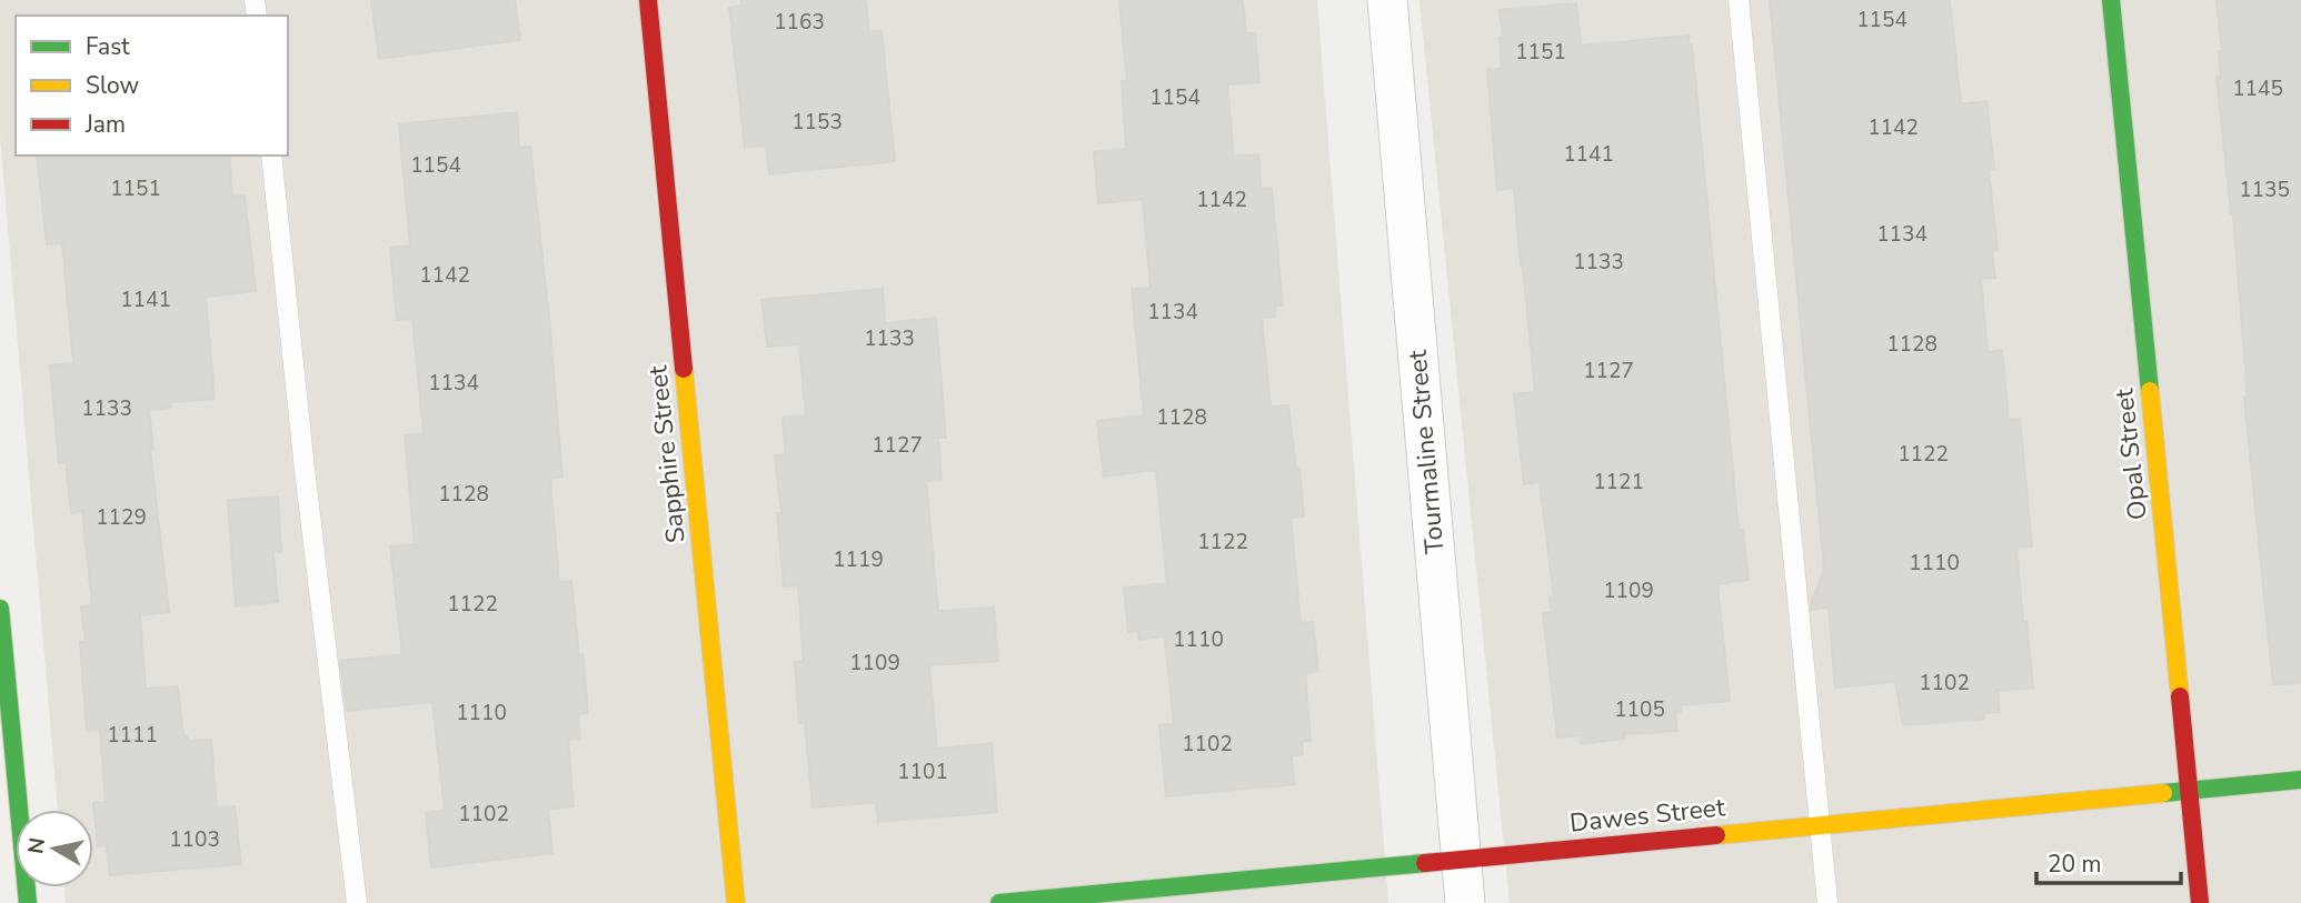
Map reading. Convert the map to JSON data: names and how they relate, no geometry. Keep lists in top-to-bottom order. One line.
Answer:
{"streets":{"street":["Tourmaline Street","Sapphire Street","Opal Street","Dawes Street"]},"crossings":[["Tourmaline Street","Dawes Street"],["Opal Street","Dawes Street"]],"house_numbers":["1154","1163","1151","1145","1154","1153","1142","1141","1154","1151","1135","1142","1134","1133","1142","1141","1134","1133","1128","1127","1134","1133","1128","1127","1122","1121","1128","1129","1122","1119","1110","1109","1122","1110","1109","1102","1105","1110","1111","1102","1101","1102","1103"],"legend":["Fast","Slow","Jam"],"scale_bar":"20 m","north":"left"}
